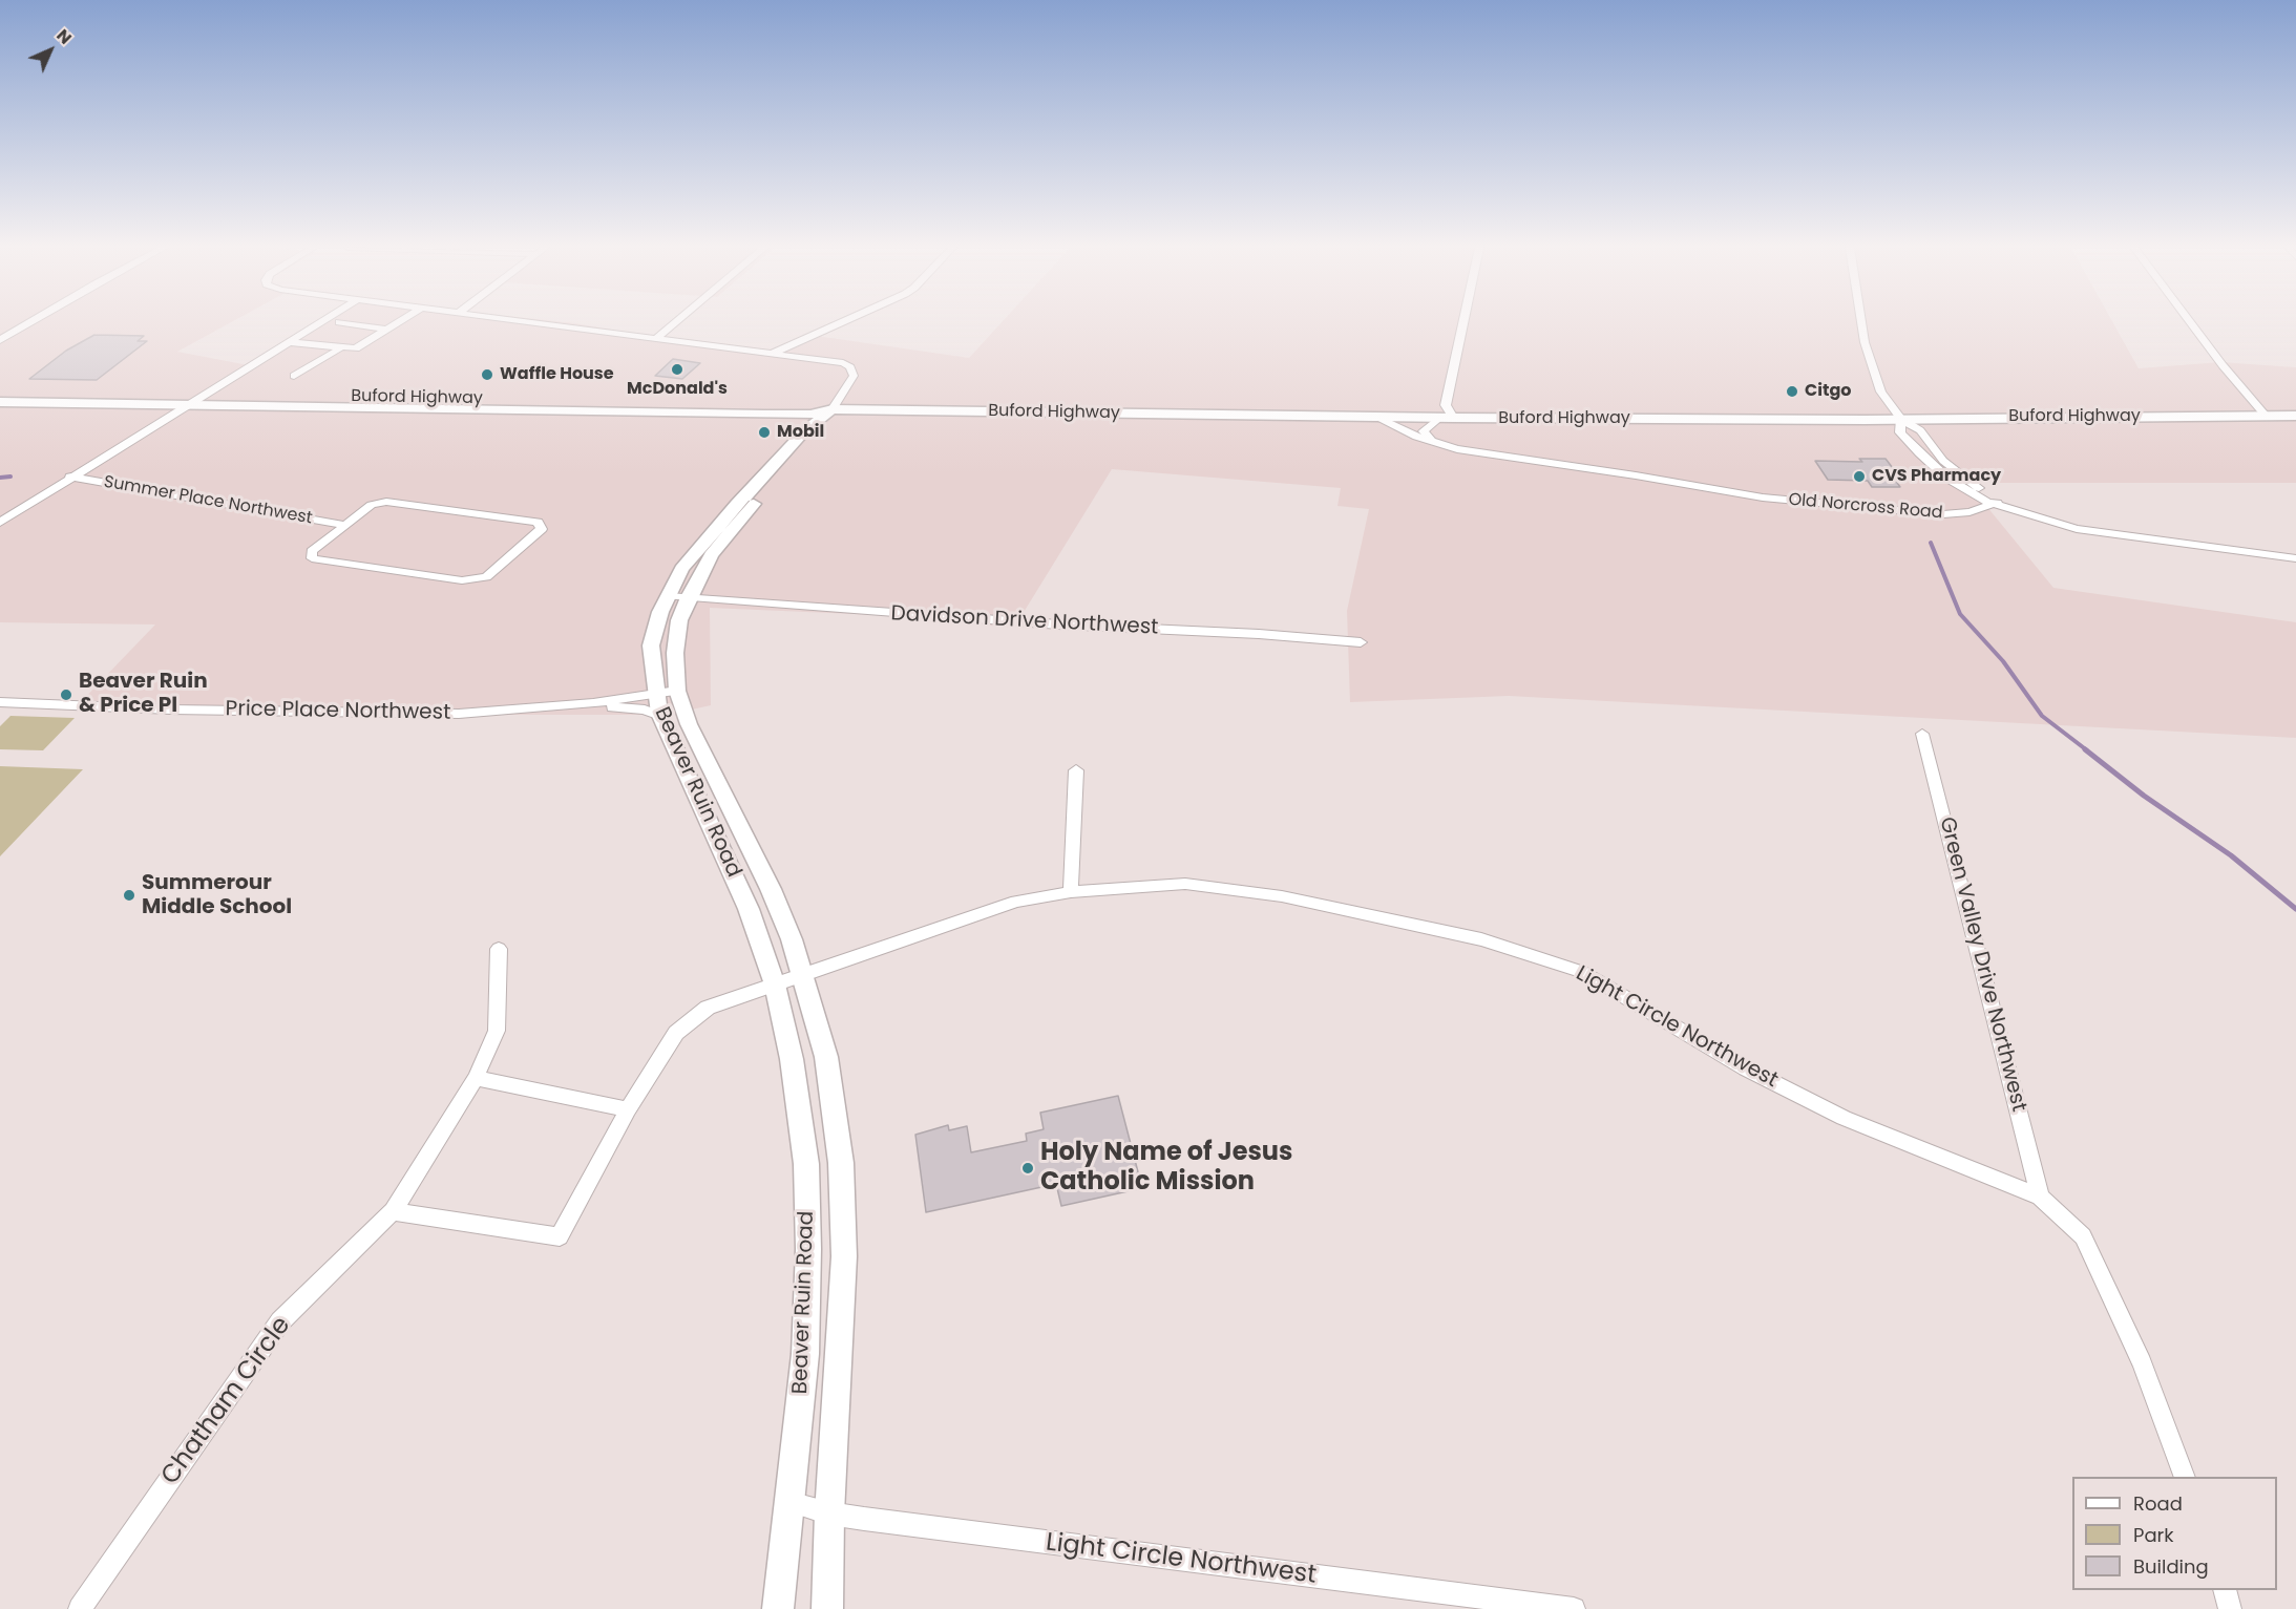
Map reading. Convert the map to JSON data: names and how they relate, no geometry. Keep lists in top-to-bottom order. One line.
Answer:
{"streets":{"main road":["Buford Highway","Beaver Ruin Road"],"street":["Summer Place Northwest","Old Norcross Road","Davidson Drive Northwest","Price Place Northwest","Green Valley Drive Northwest","Light Circle Northwest","Chatham Circle"]},"crossings":[["Buford Highway","Old Norcross Road"],["Buford Highway","Beaver Ruin Road"],["Davidson Drive Northwest","Beaver Ruin Road"],["Price Place Northwest","Beaver Ruin Road"],["Beaver Ruin Road","Light Circle Northwest"],["Green Valley Drive Northwest","Light Circle Northwest"]],"places":["McDonald's","Waffle House","Citgo","Mobil","CVS Pharmacy","Beaver Ruin & Price Pl","Summerour Middle School","Holy Name of Jesus Catholic Mission"],"legend":["Road","Park","Building"],"north":"top right"}
